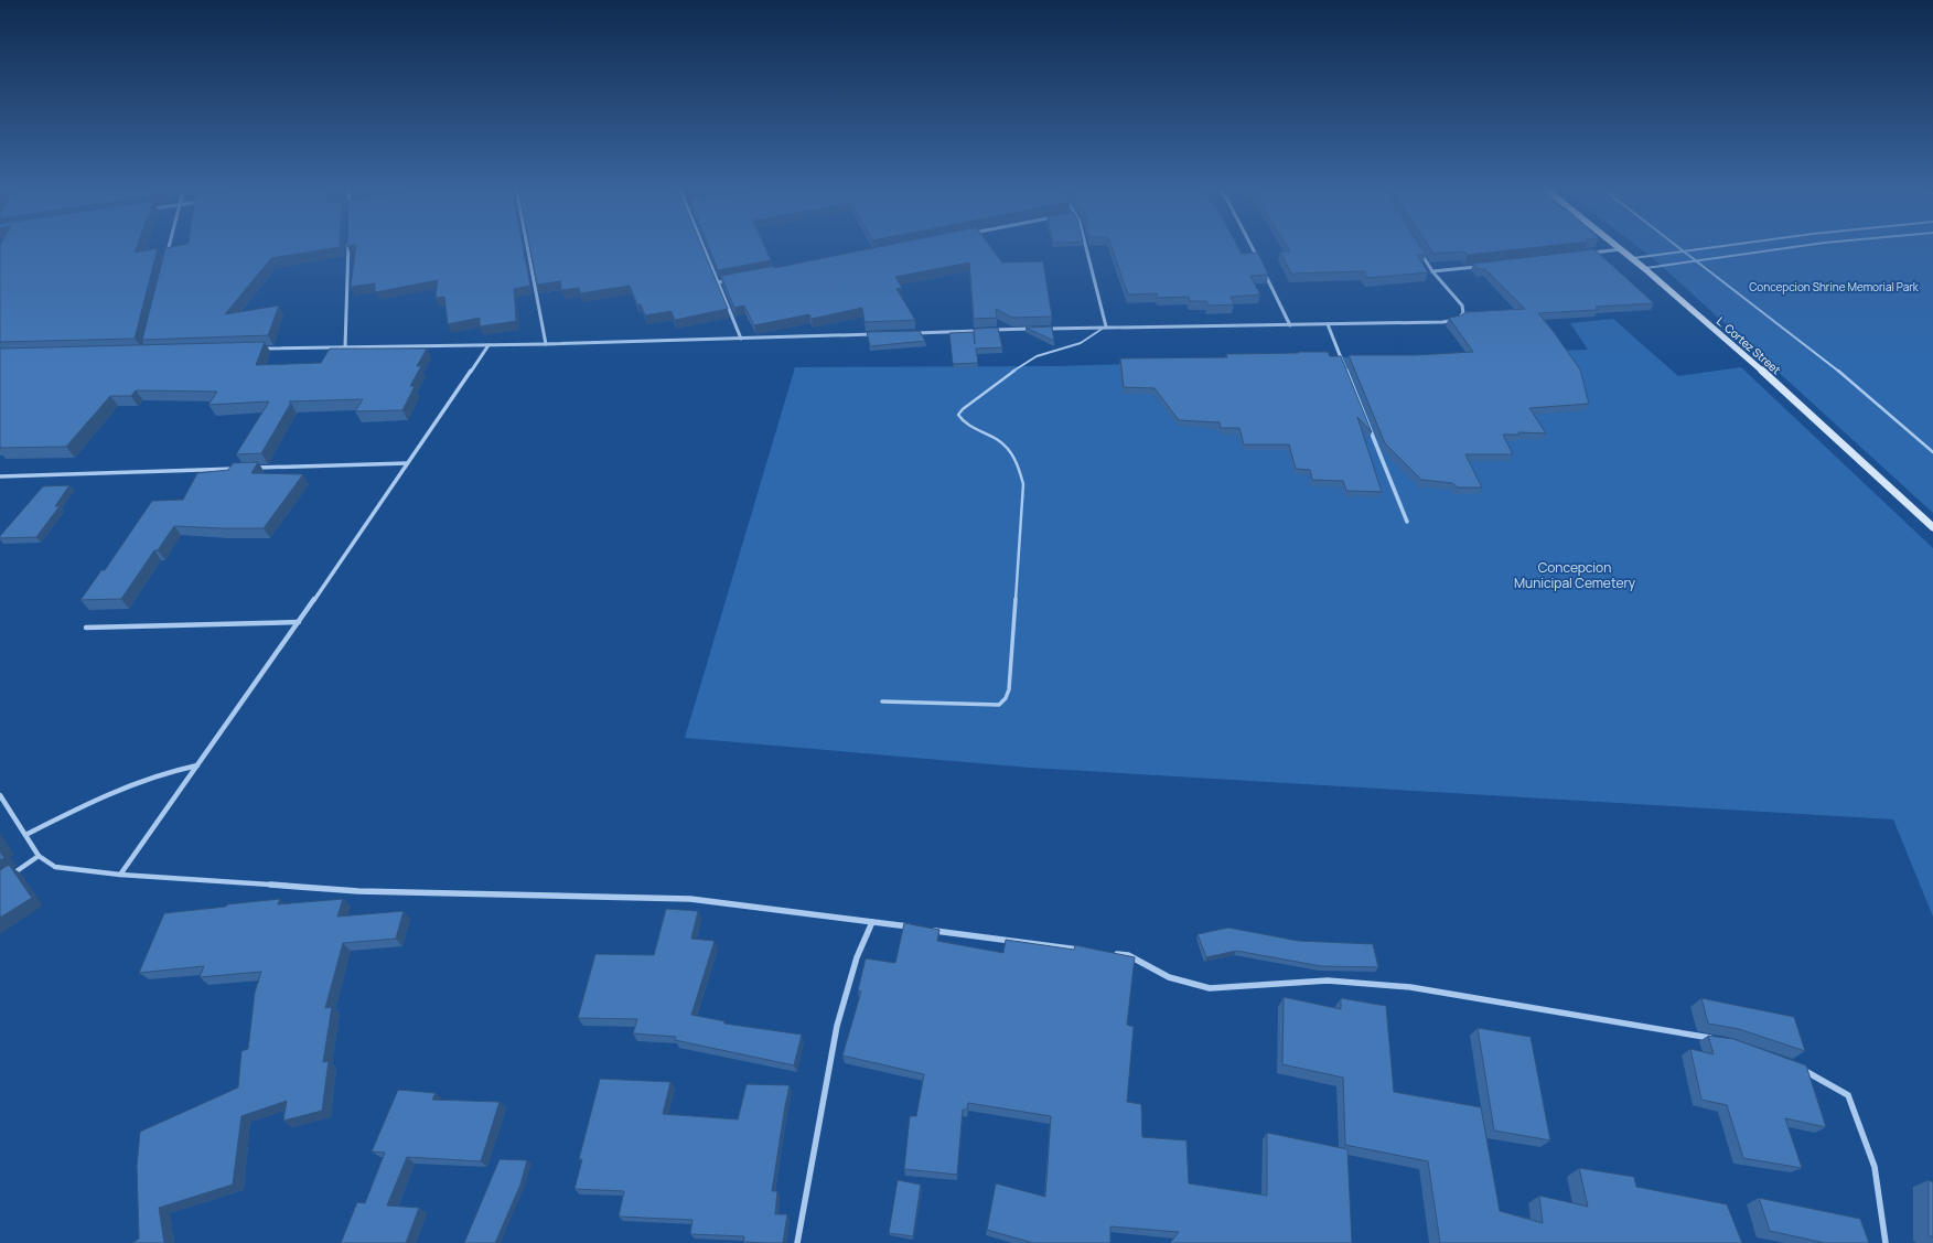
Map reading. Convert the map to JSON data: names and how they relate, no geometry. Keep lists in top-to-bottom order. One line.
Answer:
{"streets":{"main road":["L. Cortez Street"]},"parks":["Concepcion Shrine Memorial Park","Concepcion Municipal Cemetery"]}
